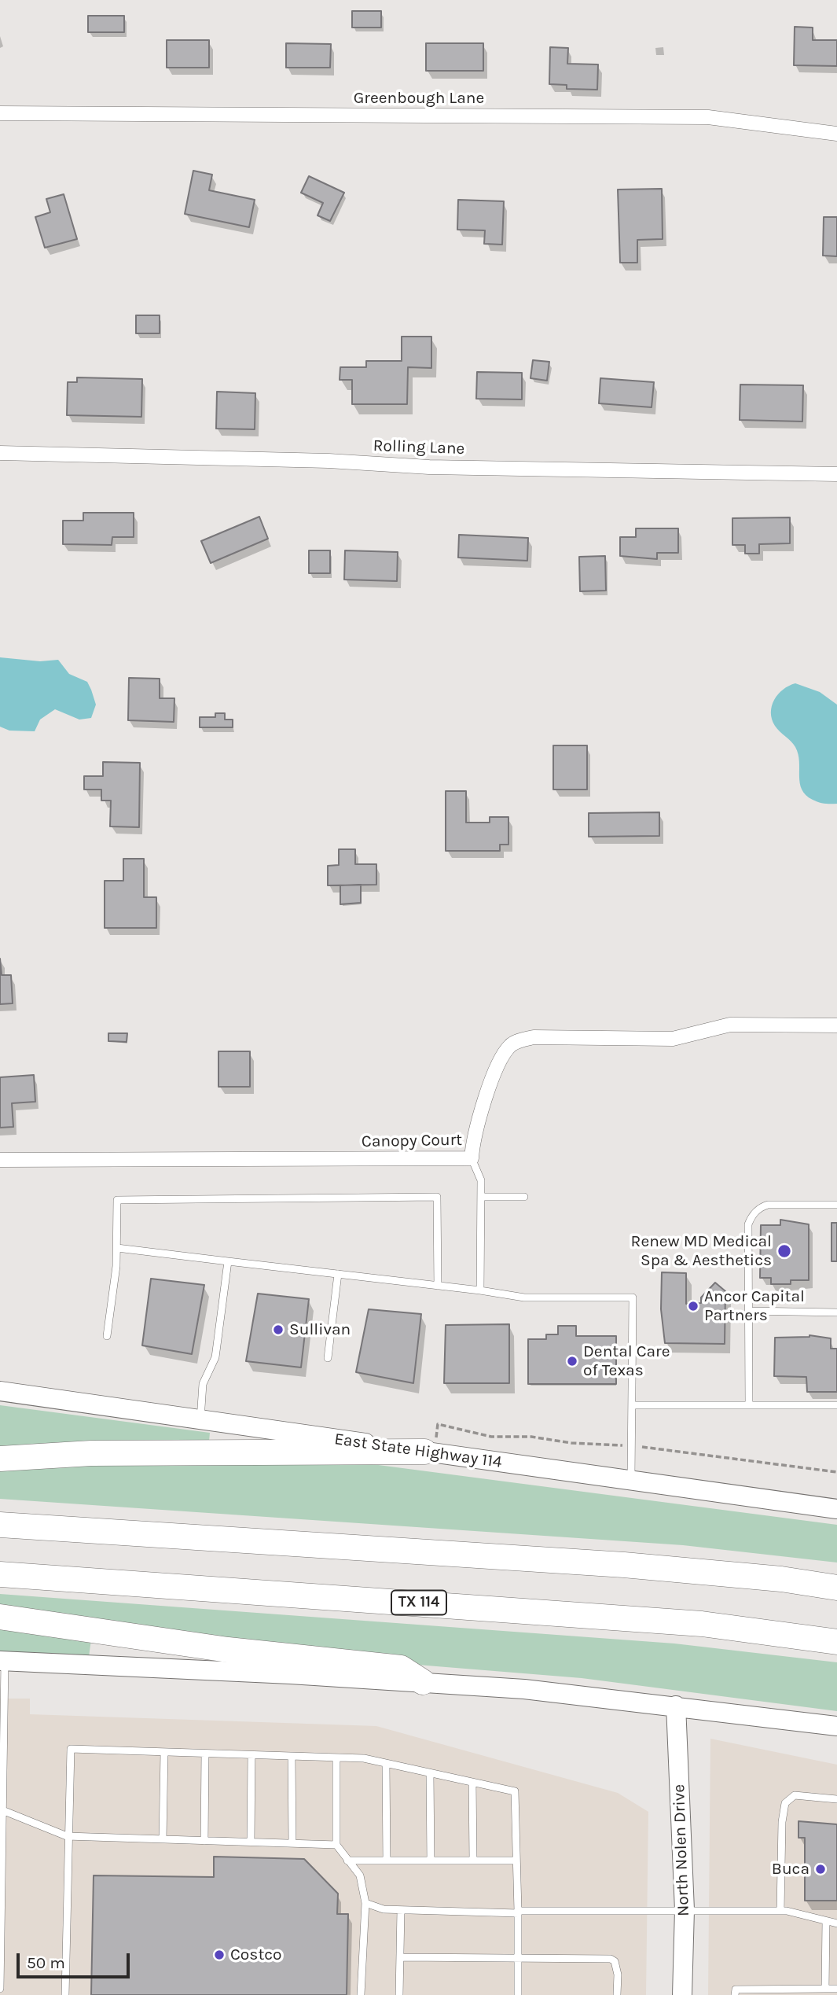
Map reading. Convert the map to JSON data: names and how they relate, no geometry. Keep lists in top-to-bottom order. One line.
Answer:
{"streets":{"highway":["TX 114"],"main road":["East State Highway 114","North Nolen Drive"],"street":["Greenbough Lane","Rolling Lane","Canopy Court"]},"places":["Renew MD Medical Spa & Aesthetics","Ancor Capital Partners","Sullivan","Dental Care of Texas","Buca","Costco"],"scale_bar":"50 m"}
